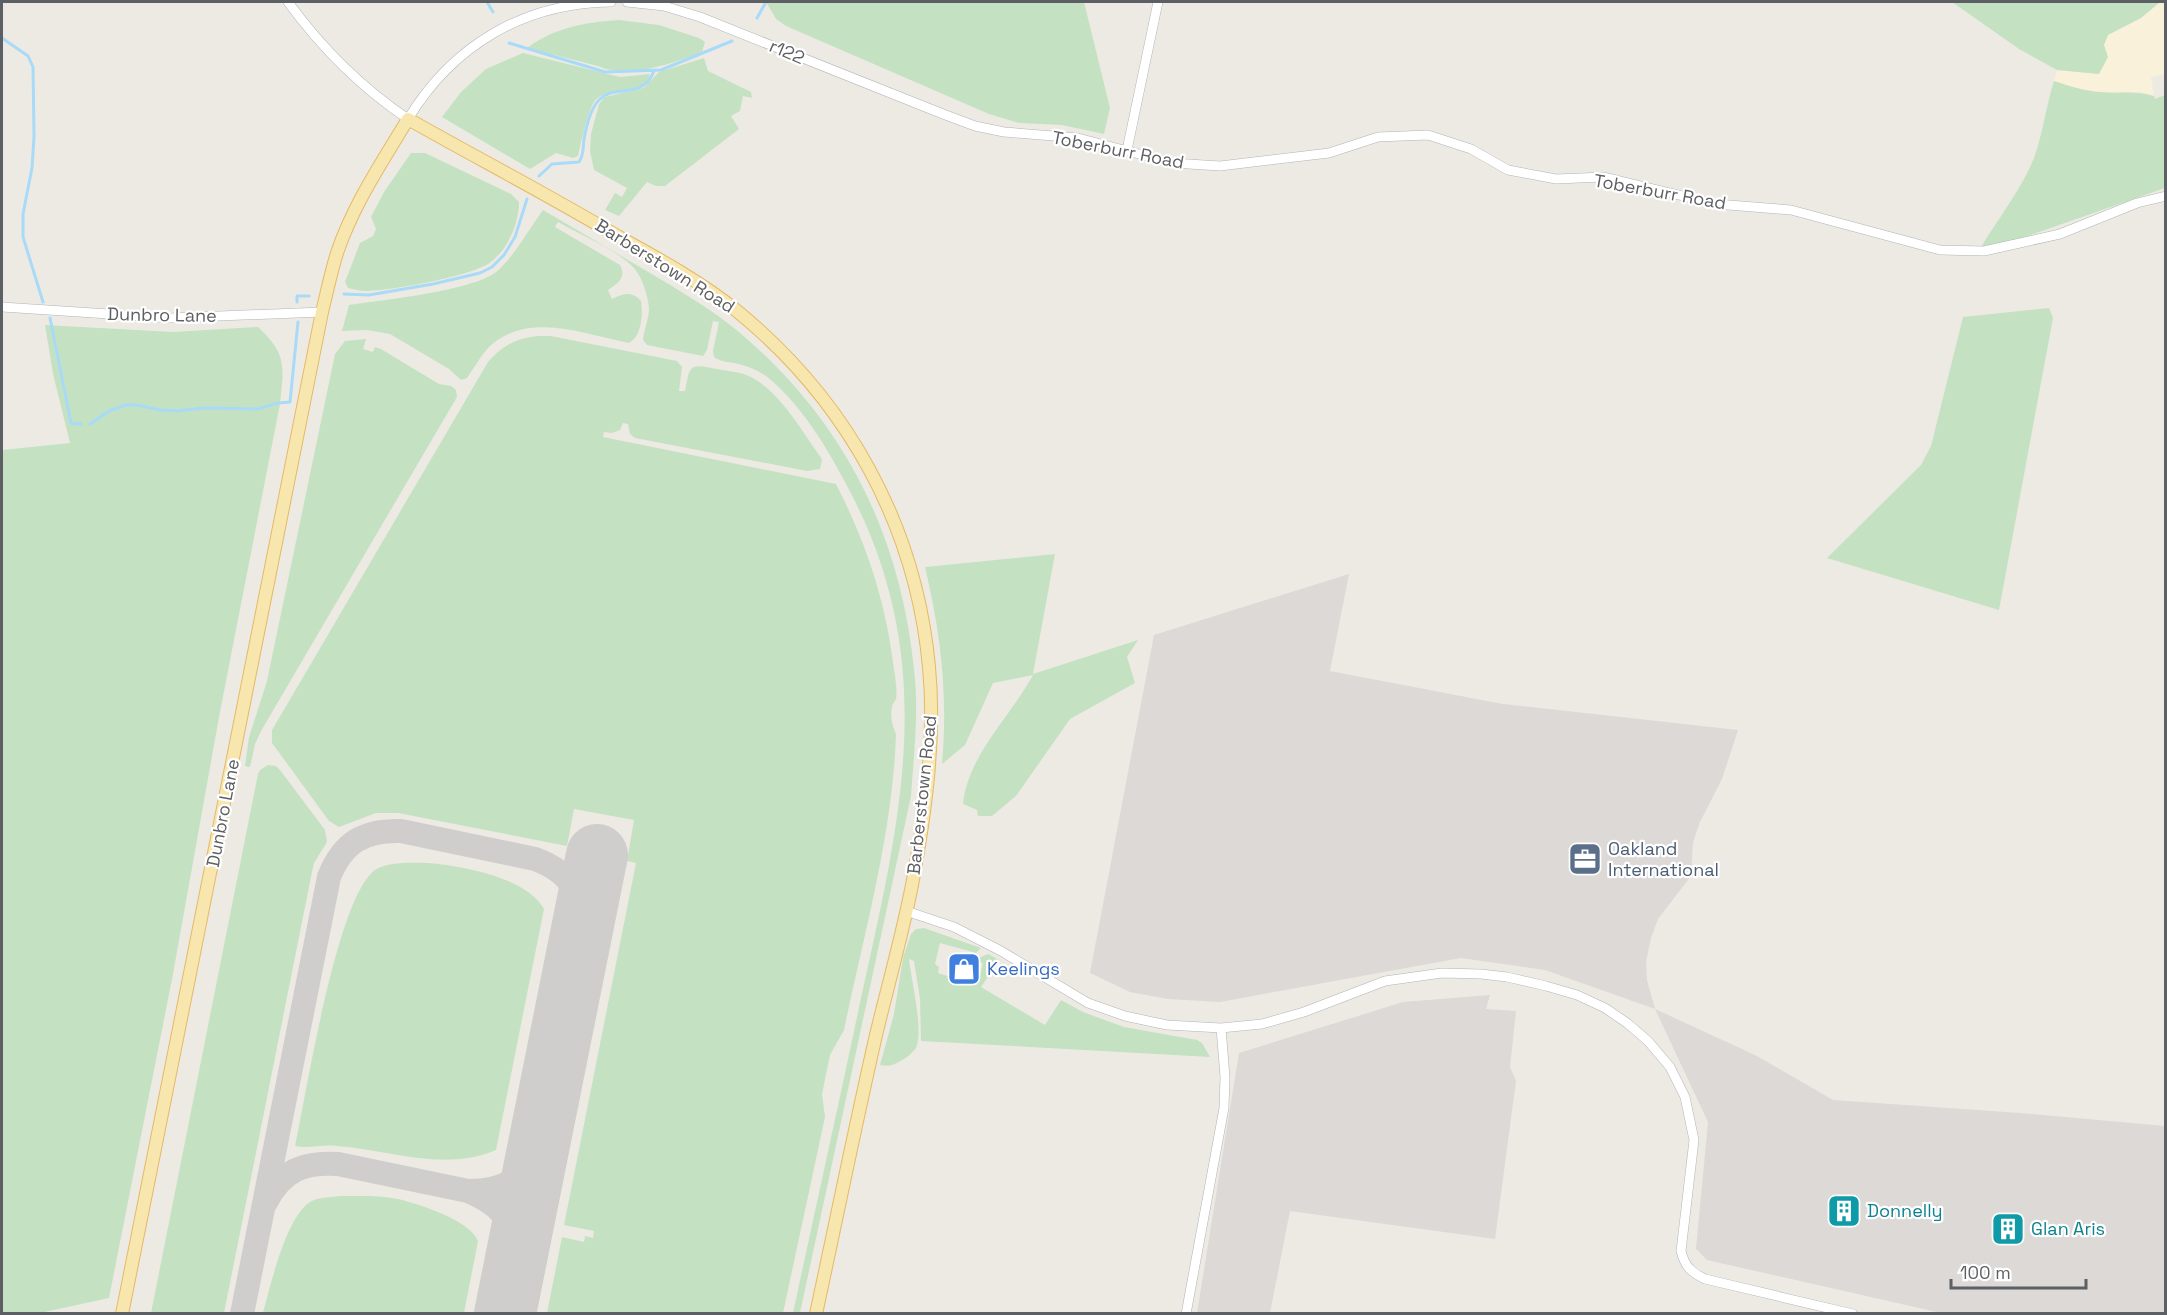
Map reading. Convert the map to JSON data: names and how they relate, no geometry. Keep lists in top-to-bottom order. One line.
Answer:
{"streets":{"main road":["Barberstown Road","Dunbro Lane"],"street":["r122","Toberburr Road"]},"crossings":[["r122","Toberburr Road"],["Barberstown Road","Dunbro Lane"]],"places":{"office":["Oakland International"],"shop":["Keelings"],"building":["Donnelly","Glan Aris"]},"scale_bar":"100 m"}
